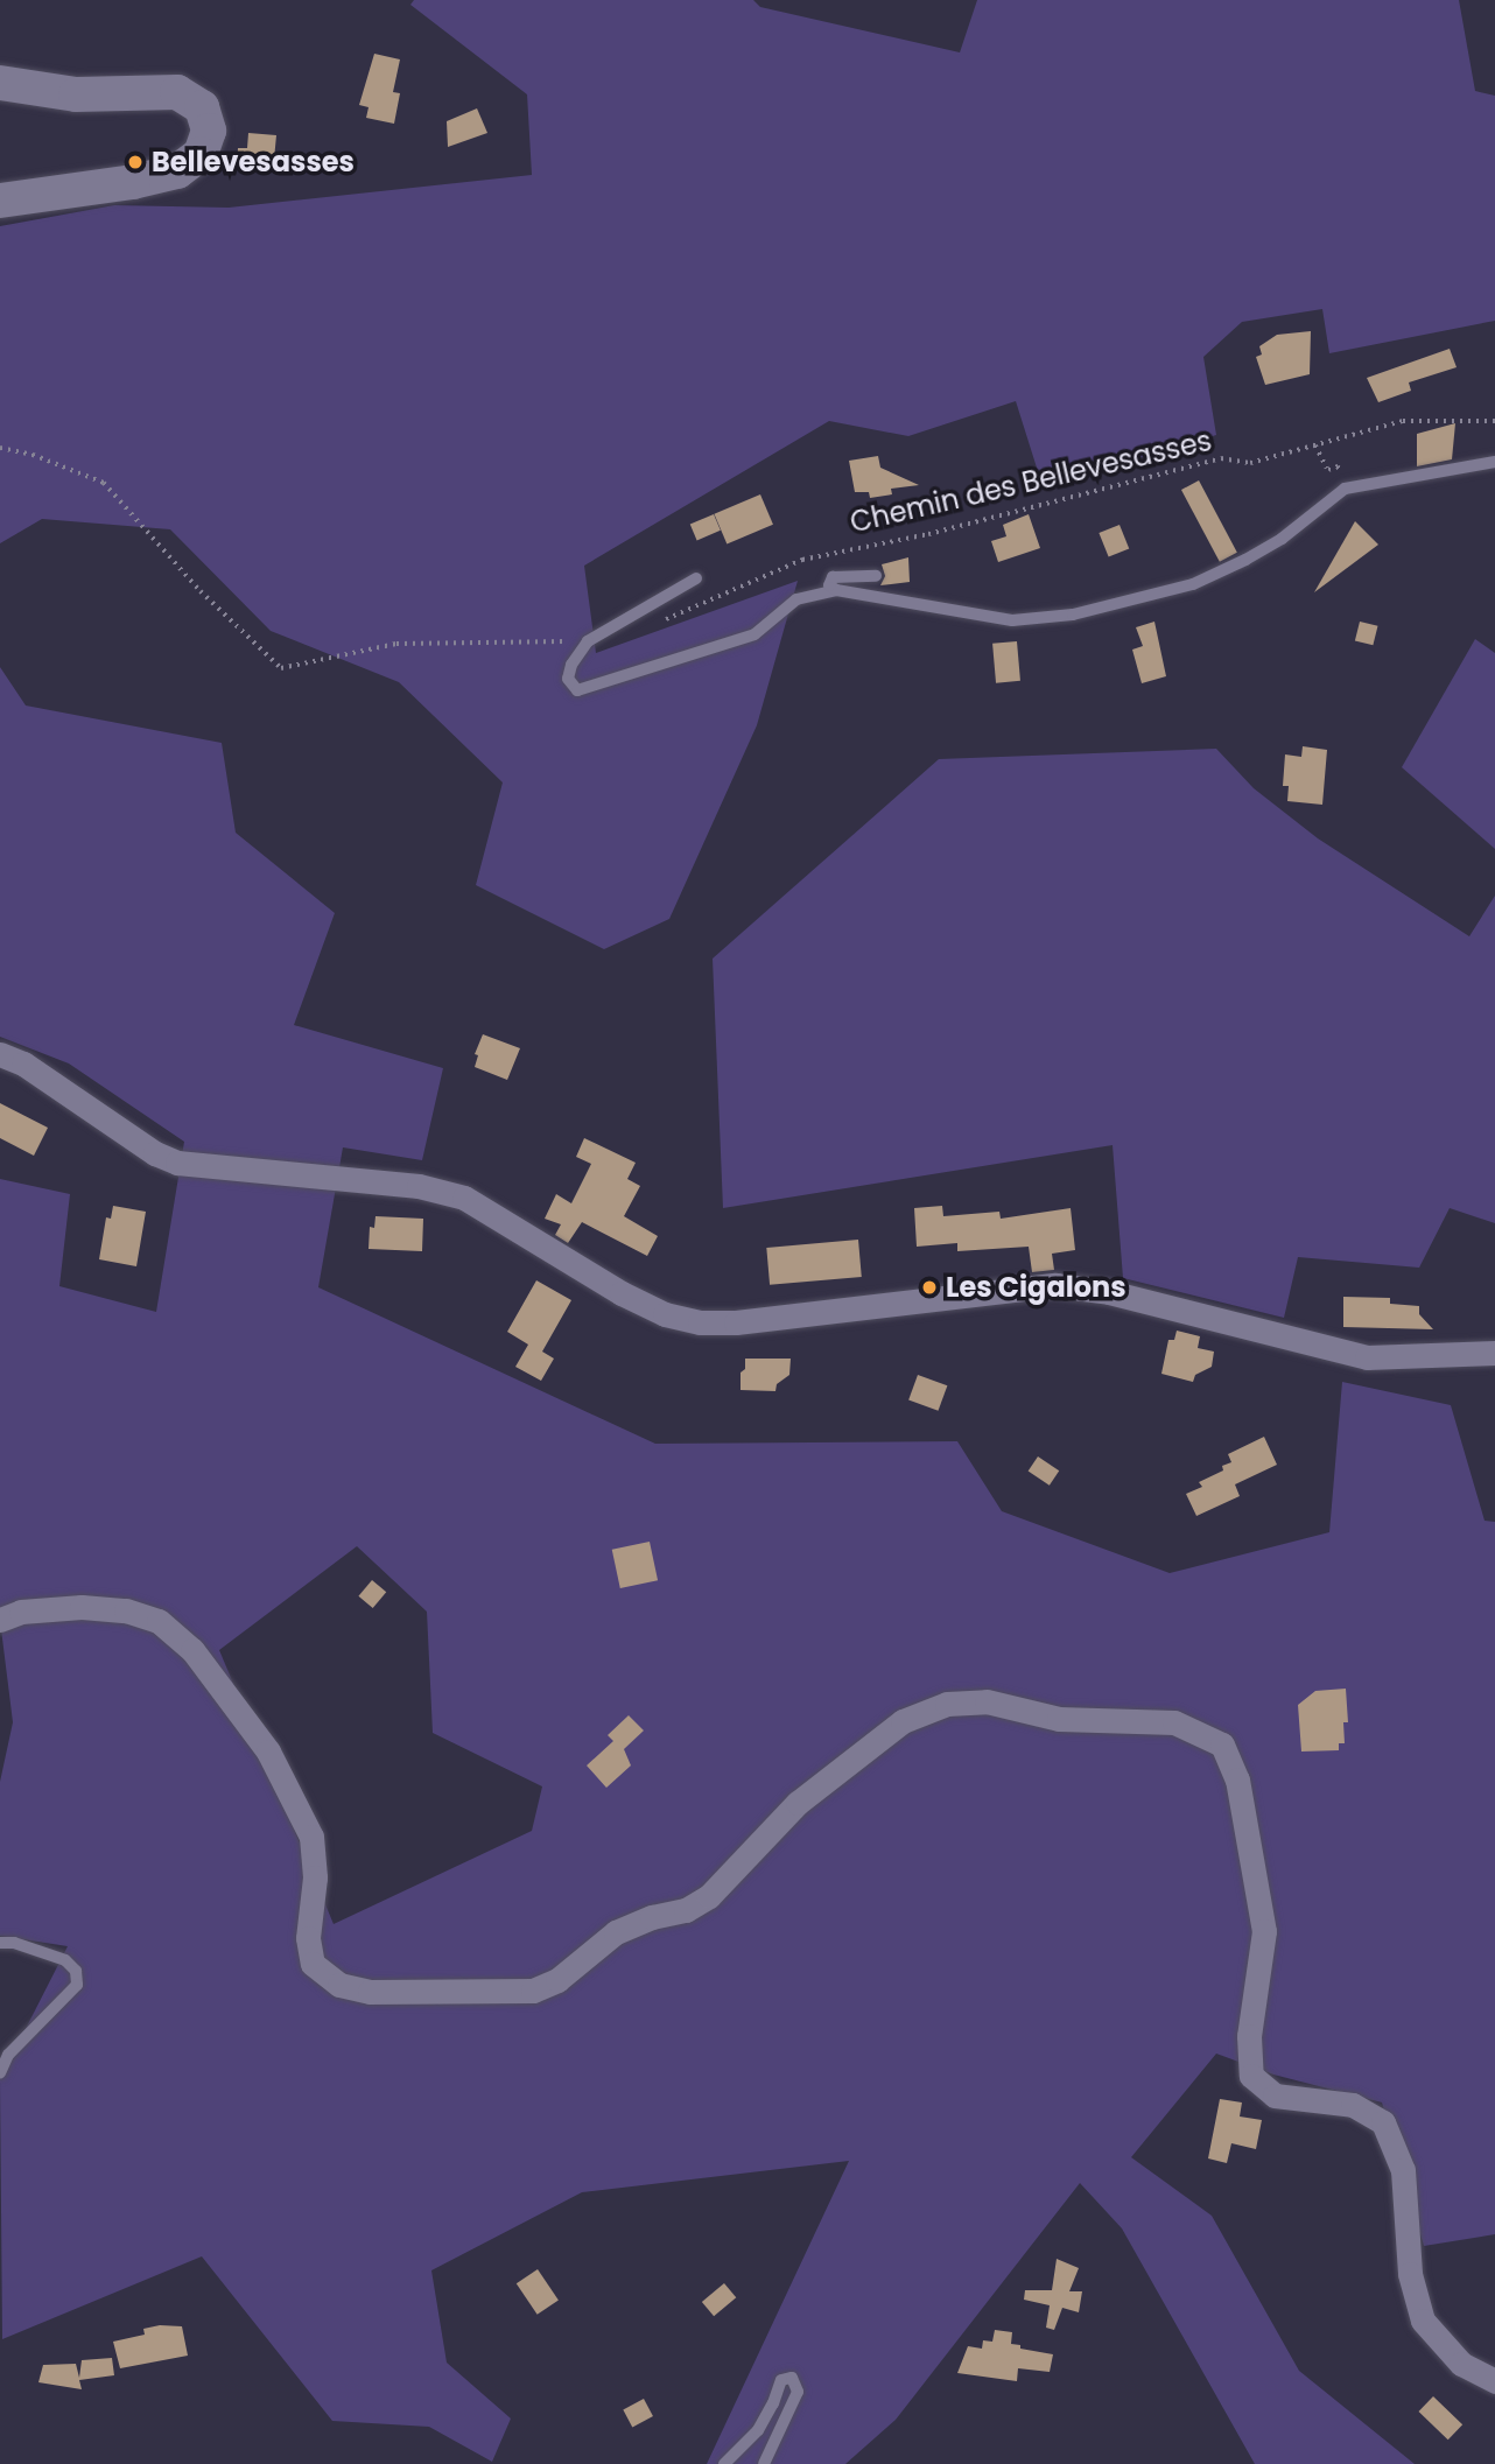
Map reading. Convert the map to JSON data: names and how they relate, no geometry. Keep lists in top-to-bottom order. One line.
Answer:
{"streets":{"path":["Chemin des Bellevesasses"]},"places":["Bellevesasses","Les Cigalons"]}
